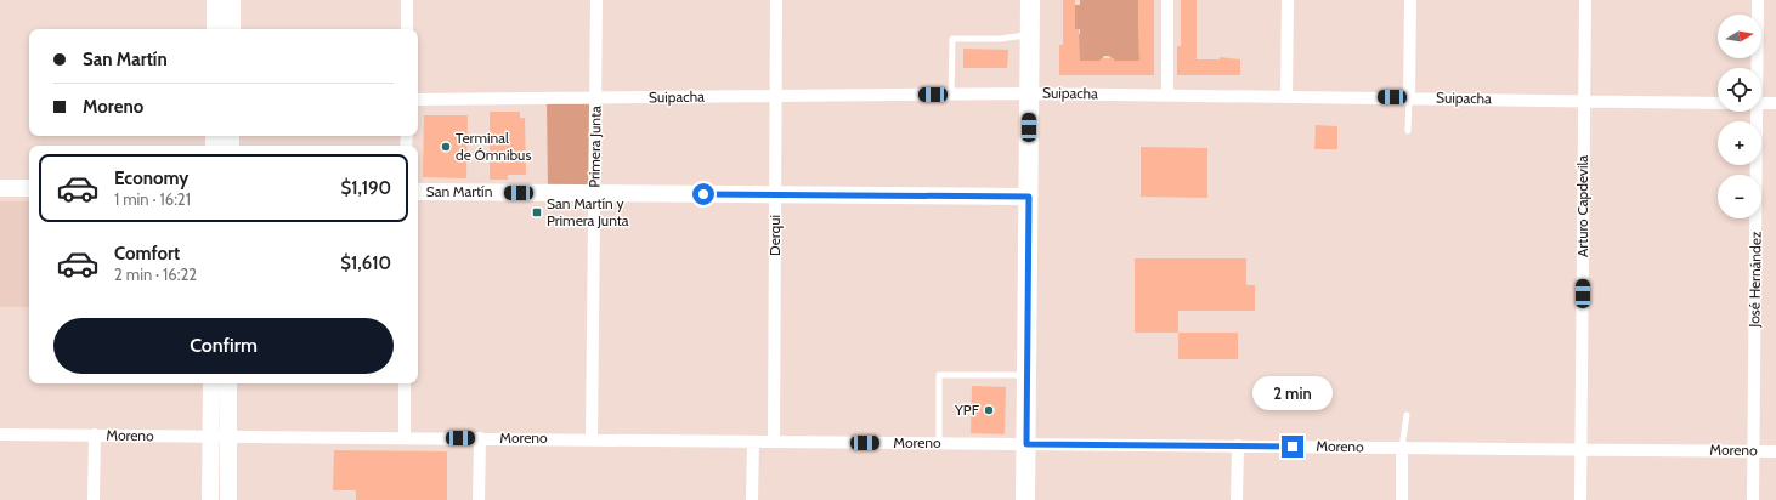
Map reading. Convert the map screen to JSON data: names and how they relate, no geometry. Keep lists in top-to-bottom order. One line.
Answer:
{"streets":{"main road":["San Martín"],"street":["Suipacha","Primera Junta","Arturo Capdevila","Derqui","José Hernández","Moreno"]},"crossings":[["Suipacha","Primera Junta"],["Suipacha","Arturo Capdevila"],["Suipacha","Derqui"],["Primera Junta","San Martín"],["Primera Junta","Moreno"],["San Martín","Derqui"],["Arturo Capdevila","Moreno"],["Derqui","Moreno"],["José Hernández","Moreno"]],"places":{"other":["Terminal de Ómnibus","YPF"],"transit":["San Martín y Primera Junta"]},"north":"right","page":{"map_buttons":["+","−"],"banner":["San Martín","Moreno"],"list":[{"name":"Economy","note":"1 min · 16:21","value":"$1,190"},{"name":"Comfort","note":"2 min · 16:22","value":"$1,610"}],"buttons":"Confirm","bubble":"2 min"}}
